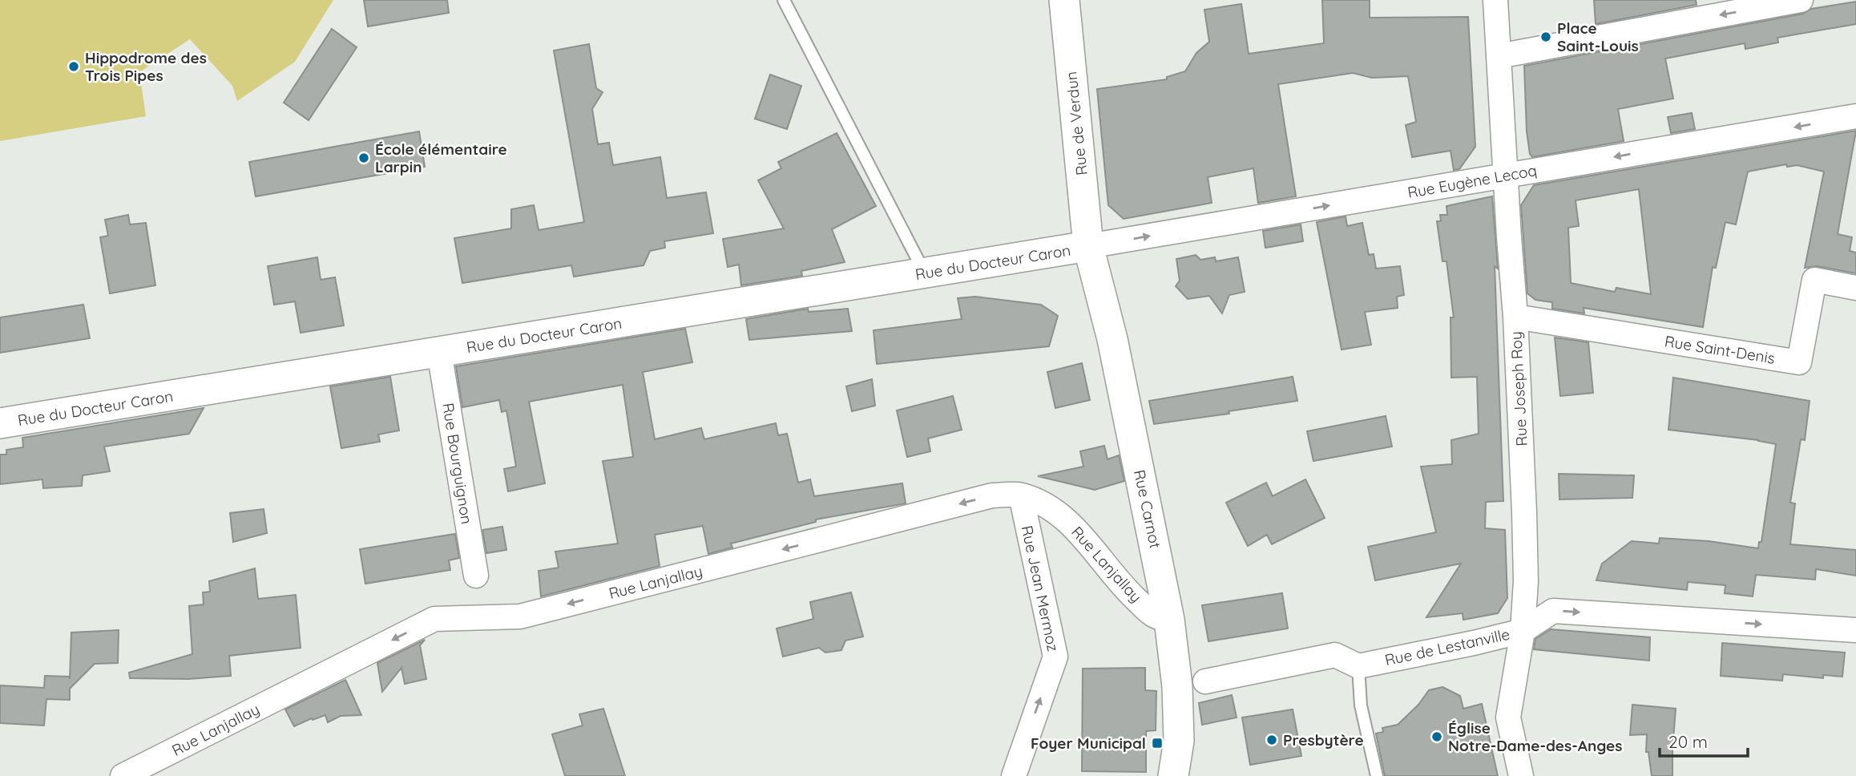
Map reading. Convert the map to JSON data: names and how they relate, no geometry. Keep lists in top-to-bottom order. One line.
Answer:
{"streets":{"street":["Rue de Verdun","Rue Eugène Lecoq","Rue du Docteur Caron","Rue Saint-Denis","Rue Joseph Roy","Rue Bourguignon","Rue Carnot","Rue Lanjallay","Rue Jean Mermoz","Rue de Lestanville"]},"crossings":[["Rue de Verdun","Rue Eugène Lecoq"],["Rue de Verdun","Rue du Docteur Caron"],["Rue de Verdun","Rue Carnot"],["Rue Eugène Lecoq","Rue du Docteur Caron"],["Rue Eugène Lecoq","Rue Joseph Roy"],["Rue Eugène Lecoq","Rue Carnot"],["Rue du Docteur Caron","Rue Bourguignon"],["Rue du Docteur Caron","Rue Carnot"],["Rue Saint-Denis","Rue Joseph Roy"],["Rue Joseph Roy","Rue de Lestanville"],["Rue Carnot","Rue Lanjallay"],["Rue Lanjallay","Rue Jean Mermoz"]],"one_way":["Rue Lanjallay","Rue Jean Mermoz","Rue de Lestanville"],"places":{"other":["Place Saint-Louis","Hippodrome des Trois Pipes","École élémentaire Larpin","Église Notre-Dame-des-Anges","Presbytère"],"transit":["Foyer Municipal"]},"scale_bar":"20 m"}
